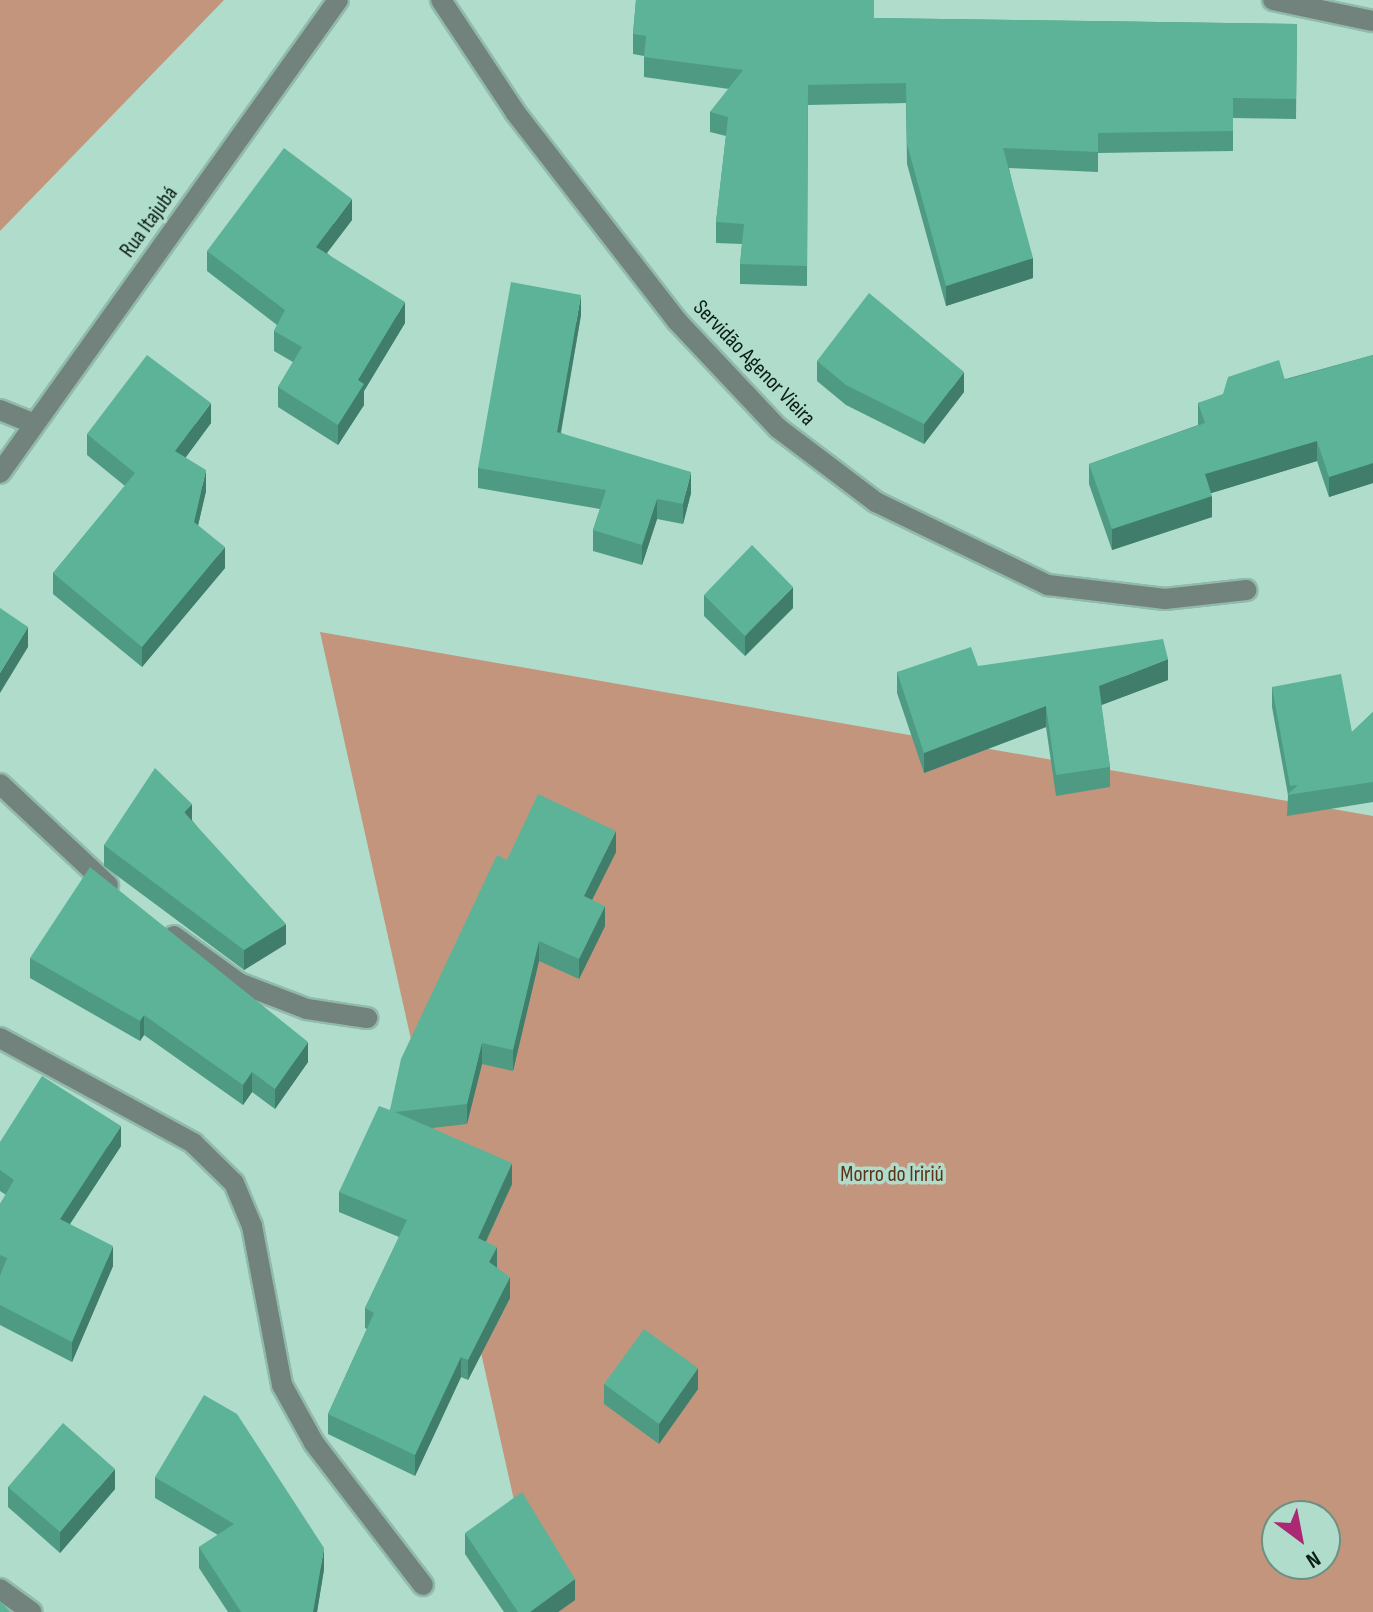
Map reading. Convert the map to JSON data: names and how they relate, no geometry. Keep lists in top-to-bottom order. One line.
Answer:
{"streets":{"street":["Rua Itajubá","Servidão Agenor Vieira"]},"parks":["Morro do Iririú"],"north":"bottom right"}
